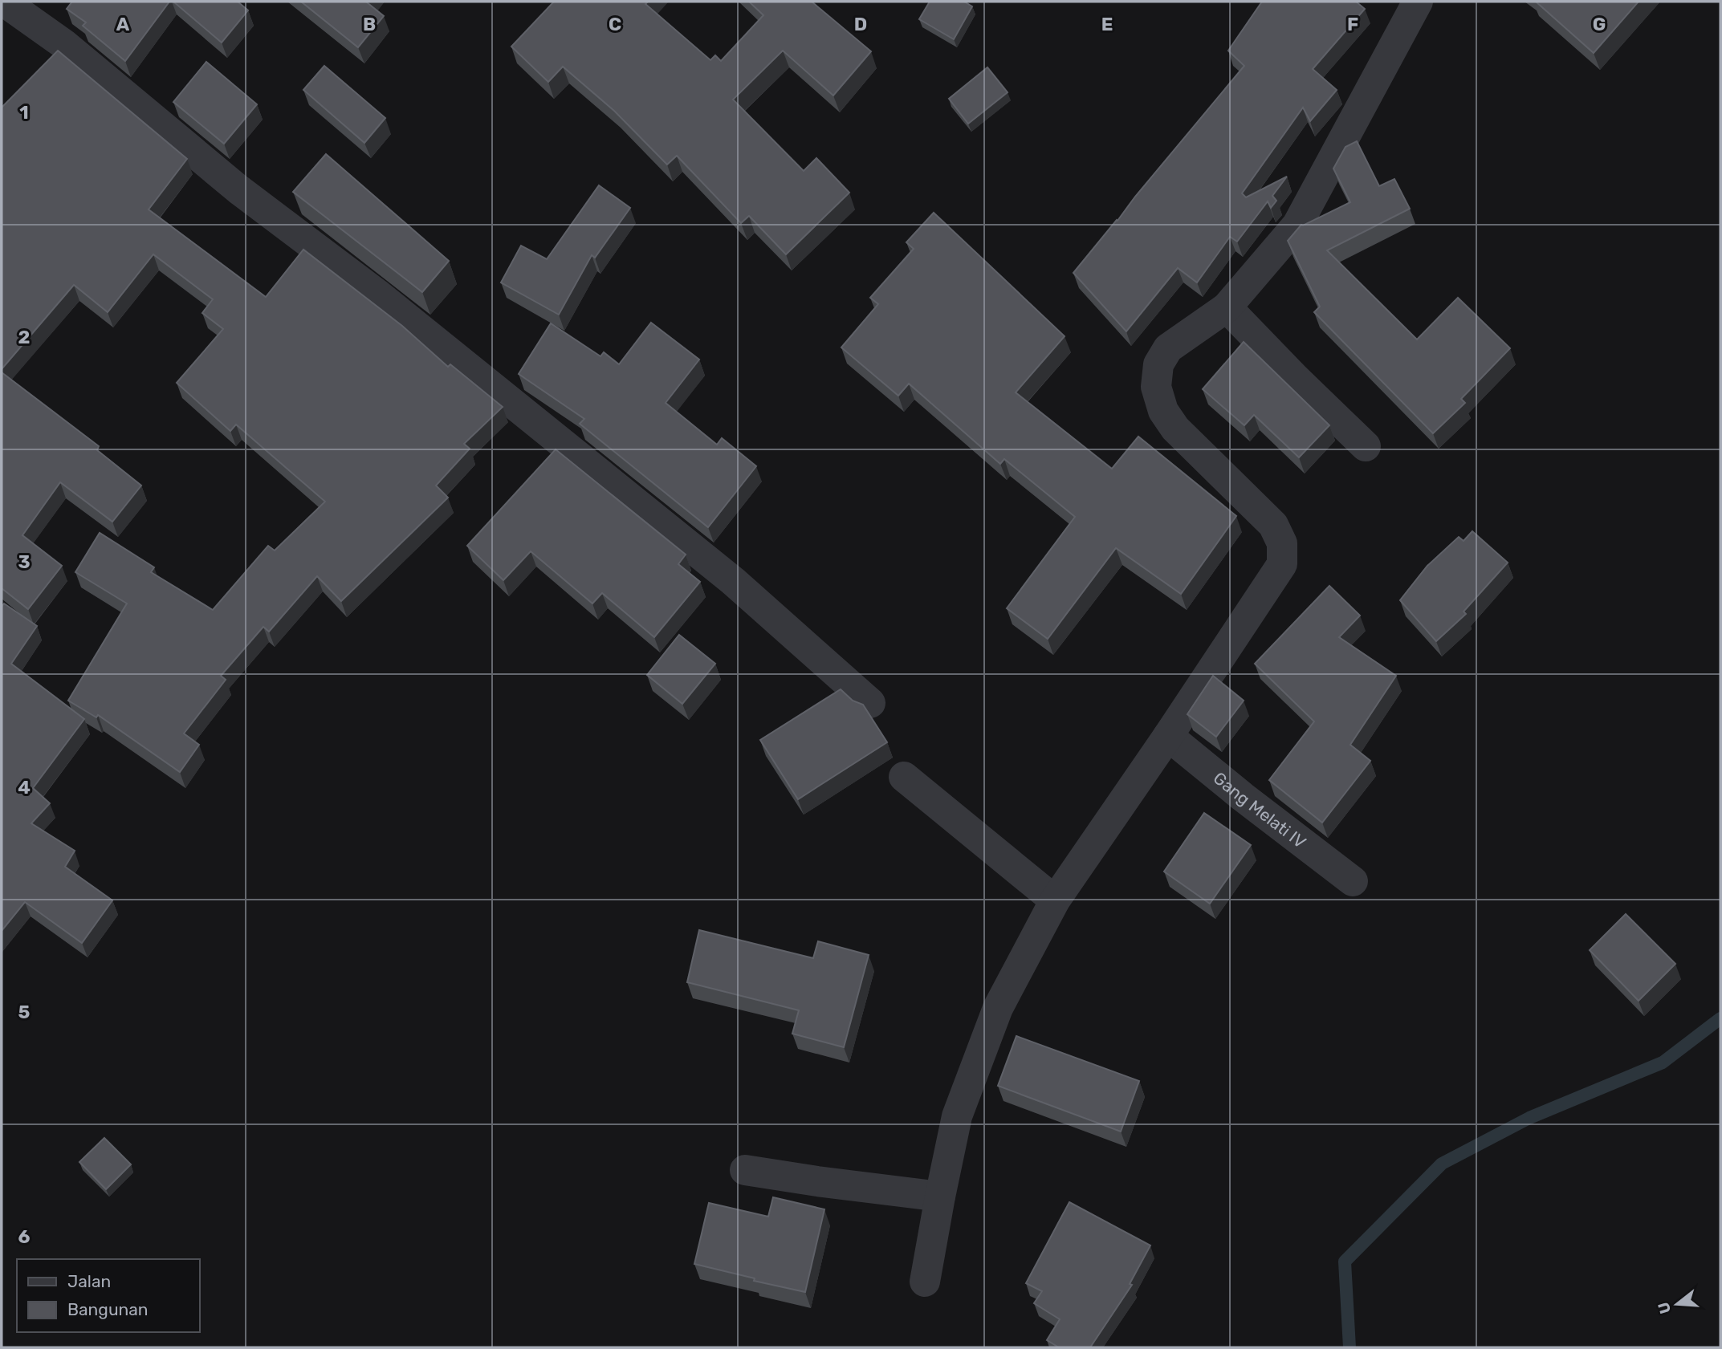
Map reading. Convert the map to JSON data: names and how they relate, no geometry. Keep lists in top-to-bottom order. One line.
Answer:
{"streets":{"street":["Gang Melati IV"]},"legend":["Jalan","Bangunan"],"north":"left","grid":{"columns":["A","B","C","D","E","F","G"],"rows":["1","2","3","4","5","6"]}}
